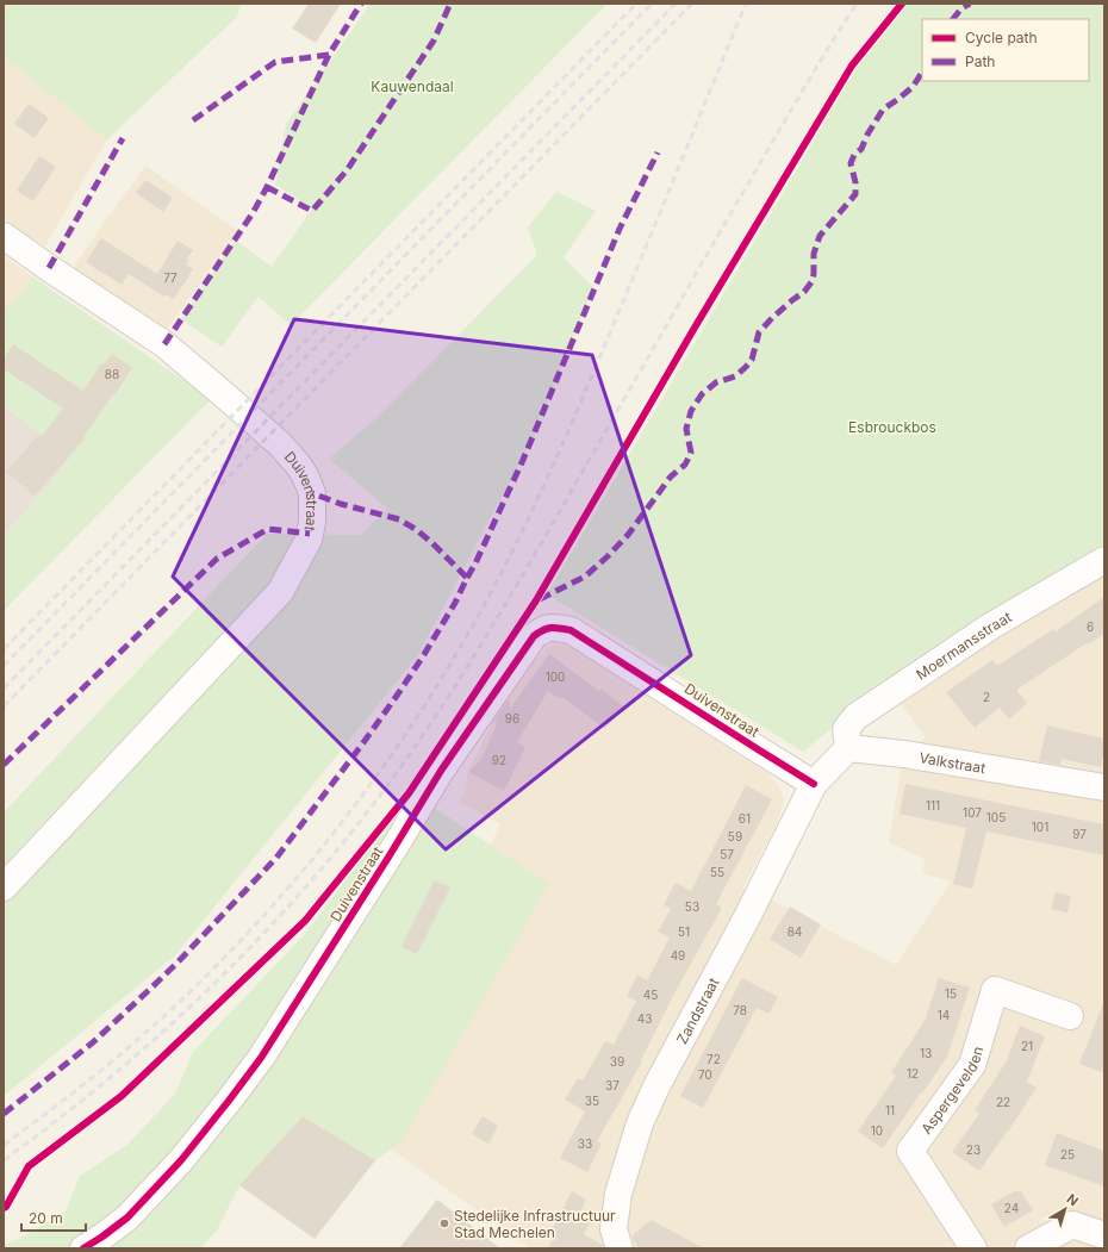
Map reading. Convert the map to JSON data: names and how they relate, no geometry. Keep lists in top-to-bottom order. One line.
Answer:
{"streets":{"street":["Duivenstraat","Moermansstraat","Valkstraat","Zandstraat","Aspergevelden"]},"crossings":[["Duivenstraat","Zandstraat"],["Moermansstraat","Valkstraat"]],"parks":["Kauwendaal","Esbrouckbos"],"places":["Stedelijke Infrastructuur Stad Mechelen"],"house_numbers":["77","88","6","100","2","96","92","111","107","105","61","101","97","59","57","55","53","51","84","49","15","45","78","14","43","21","13","72","39","12","70","37","35","22","11","10","33","23","25","24"],"legend":["Cycle path","Path"],"scale_bar":"20 m","north":"top right"}
